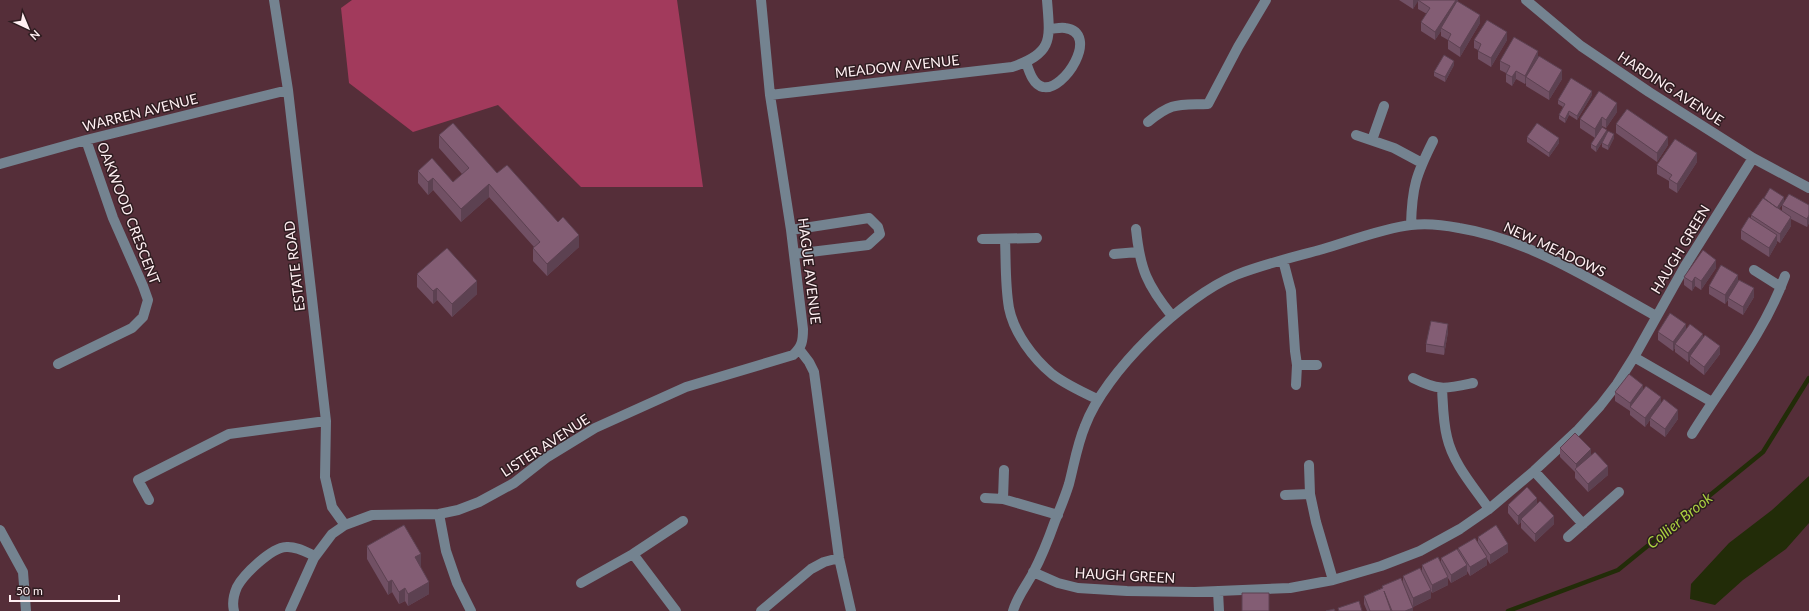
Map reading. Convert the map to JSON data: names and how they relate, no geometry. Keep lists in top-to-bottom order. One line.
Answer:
{"streets":{"street":["MEADOW AVENUE","HARDING AVENUE","WARREN AVENUE","OAKWOOD CRESCENT","NEW MEADOWS","HAUGH GREEN","ESTATE ROAD","HAGUE AVENUE","LISTER AVENUE"]},"crossings":[["MEADOW AVENUE","HAGUE AVENUE"],["HARDING AVENUE","HAUGH GREEN"],["WARREN AVENUE","OAKWOOD CRESCENT"],["WARREN AVENUE","ESTATE ROAD"],["NEW MEADOWS","HAUGH GREEN"],["ESTATE ROAD","LISTER AVENUE"],["HAGUE AVENUE","LISTER AVENUE"]],"water":["Collier Brook"],"scale_bar":"50 m","north":"bottom right"}
